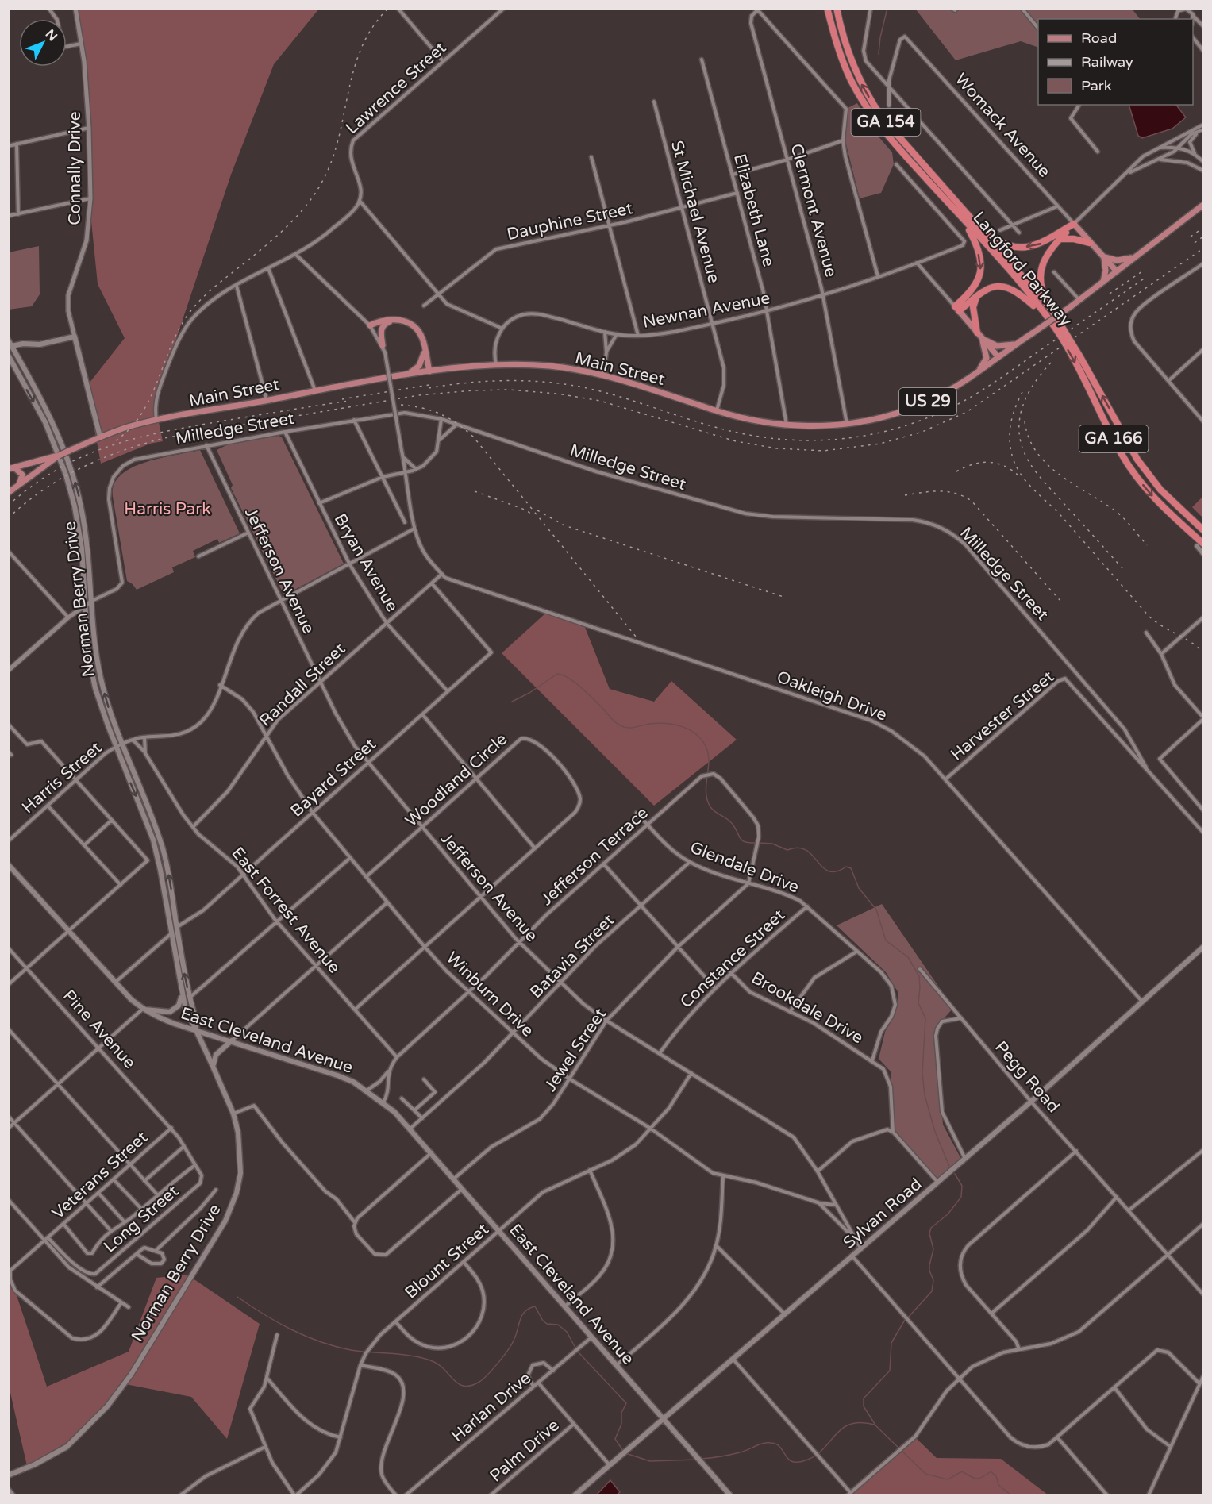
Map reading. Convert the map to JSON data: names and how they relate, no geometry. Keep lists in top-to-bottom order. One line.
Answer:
{"streets":{"highway":["GA 154","Langford Parkway","GA 166"],"main road":["Womack Avenue","Connally Drive","Main Street","US 29","Norman Berry Drive","East Cleveland Avenue","Sylvan Road"],"street":["Lawrence Street","Elizabeth Lane","Clermont Avenue","St Michael Avenue","Dauphine Street","Newnan Avenue","Milledge Street","Bryan Avenue","Jefferson Avenue","Randall Street","Oakleigh Drive","Harvester Street","Harris Street","Bayard Street","Woodland Circle","Jefferson Terrace","Glendale Drive","East Forrest Avenue","Batavia Street","Constance Street","Winburn Drive","Brookdale Drive","Pine Avenue","Jewel Street","Pegg Road","Veterans Street","Long Street","Blount Street","Harlan Drive","Palm Drive"]},"crossings":[["GA 154","Langford Parkway"],["Womack Avenue","Main Street"],["Connally Drive","Main Street"],["Elizabeth Lane","Dauphine Street"],["Elizabeth Lane","Newnan Avenue"],["Elizabeth Lane","Main Street"],["Clermont Avenue","Newnan Avenue"],["Clermont Avenue","Main Street"],["St Michael Avenue","Dauphine Street"],["St Michael Avenue","Newnan Avenue"],["St Michael Avenue","Main Street"],["Main Street","US 29"],["Milledge Street","Bryan Avenue"],["Milledge Street","Jefferson Avenue"],["Milledge Street","Norman Berry Drive"],["Milledge Street","Harvester Street"],["Bryan Avenue","Randall Street"],["Bryan Avenue","Harris Street"],["Bryan Avenue","Bayard Street"],["Jefferson Avenue","Randall Street"],["Jefferson Avenue","Harris Street"],["Jefferson Avenue","Bayard Street"],["Jefferson Avenue","Woodland Circle"],["Jefferson Avenue","Jefferson Terrace"],["Jefferson Avenue","Batavia Street"],["Jefferson Avenue","Constance Street"],["Jefferson Avenue","Winburn Drive"],["Jefferson Avenue","Jewel Street"],["Jefferson Avenue","Sylvan Road"],["Jefferson Avenue","Blount Street"],["Norman Berry Drive","Harris Street"],["Norman Berry Drive","Bayard Street"],["Norman Berry Drive","East Cleveland Avenue"],["Randall Street","Oakleigh Drive"],["Randall Street","Bayard Street"],["Randall Street","East Forrest Avenue"],["Randall Street","Winburn Drive"],["Oakleigh Drive","Harvester Street"],["Oakleigh Drive","Sylvan Road"],["Harris Street","East Forrest Avenue"],["Harris Street","Winburn Drive"],["Bayard Street","East Forrest Avenue"],["Bayard Street","Winburn Drive"],["Bayard Street","East Cleveland Avenue"],["Woodland Circle","East Forrest Avenue"],["Woodland Circle","Winburn Drive"],["Jefferson Terrace","Glendale Drive"],["Jefferson Terrace","East Forrest Avenue"],["Jefferson Terrace","Winburn Drive"],["Jefferson Terrace","East Cleveland Avenue"],["Jefferson Terrace","Jewel Street"],["Glendale Drive","Batavia Street"],["Glendale Drive","Constance Street"],["Glendale Drive","Brookdale Drive"],["Glendale Drive","Jewel Street"],["Batavia Street","Winburn Drive"],["Batavia Street","East Cleveland Avenue"],["Constance Street","Brookdale Drive"],["Winburn Drive","Jewel Street"],["Winburn Drive","Blount Street"],["Pine Avenue","Veterans Street"],["Pine Avenue","Long Street"],["East Cleveland Avenue","Jewel Street"],["East Cleveland Avenue","Sylvan Road"],["East Cleveland Avenue","Blount Street"],["East Cleveland Avenue","Harlan Drive"],["Pegg Road","Sylvan Road"],["Veterans Street","Long Street"]],"parks":["Harris Park"],"legend":["Road","Railway","Park"],"north":"top right"}
